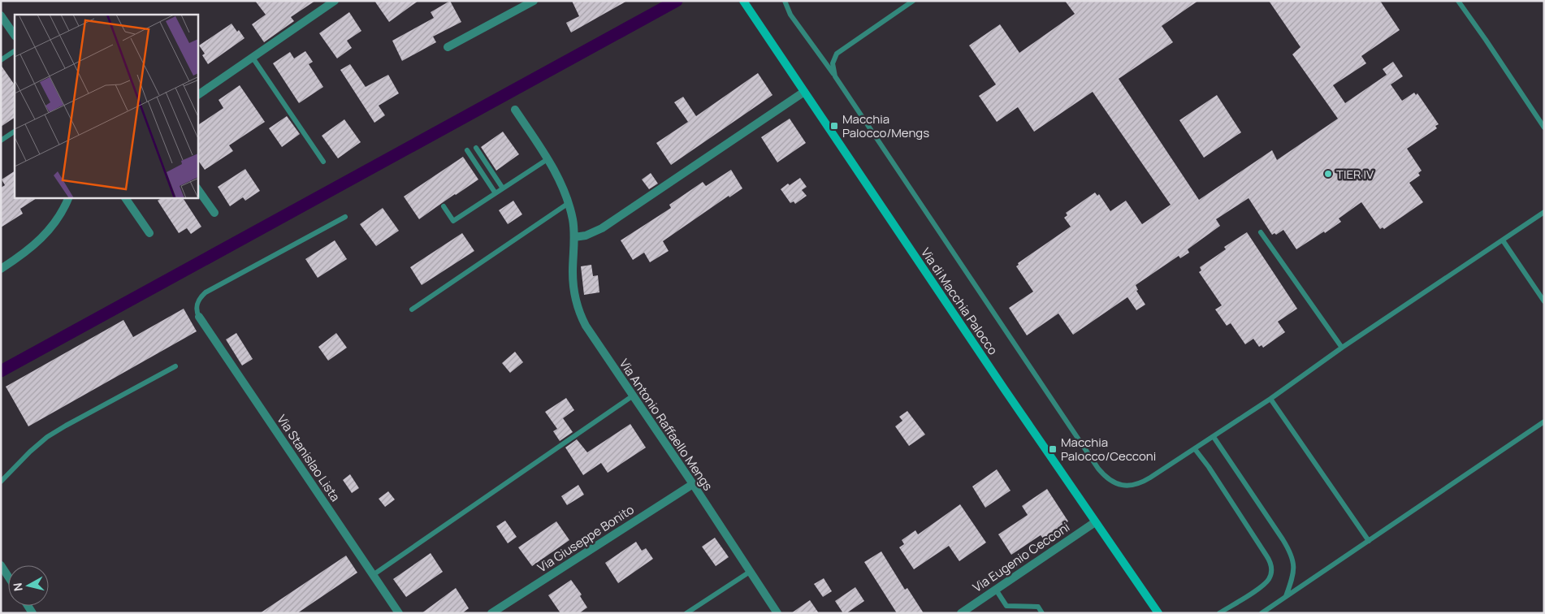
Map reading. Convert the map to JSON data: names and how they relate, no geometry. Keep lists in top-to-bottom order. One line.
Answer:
{"streets":{"street":["Via di Macchia Palocco","Via Antonio Raffaello Mengs","Via Stanislao Lista","Via Giuseppe Bonito","Via Eugenio Cecconi"]},"crossings":[["Via di Macchia Palocco","Via Eugenio Cecconi"],["Via Antonio Raffaello Mengs","Via Giuseppe Bonito"]],"places":{"transit":["Macchia Palocco/Mengs","Macchia Palocco/Cecconi"],"other":["TIER IV"]},"north":"left"}
